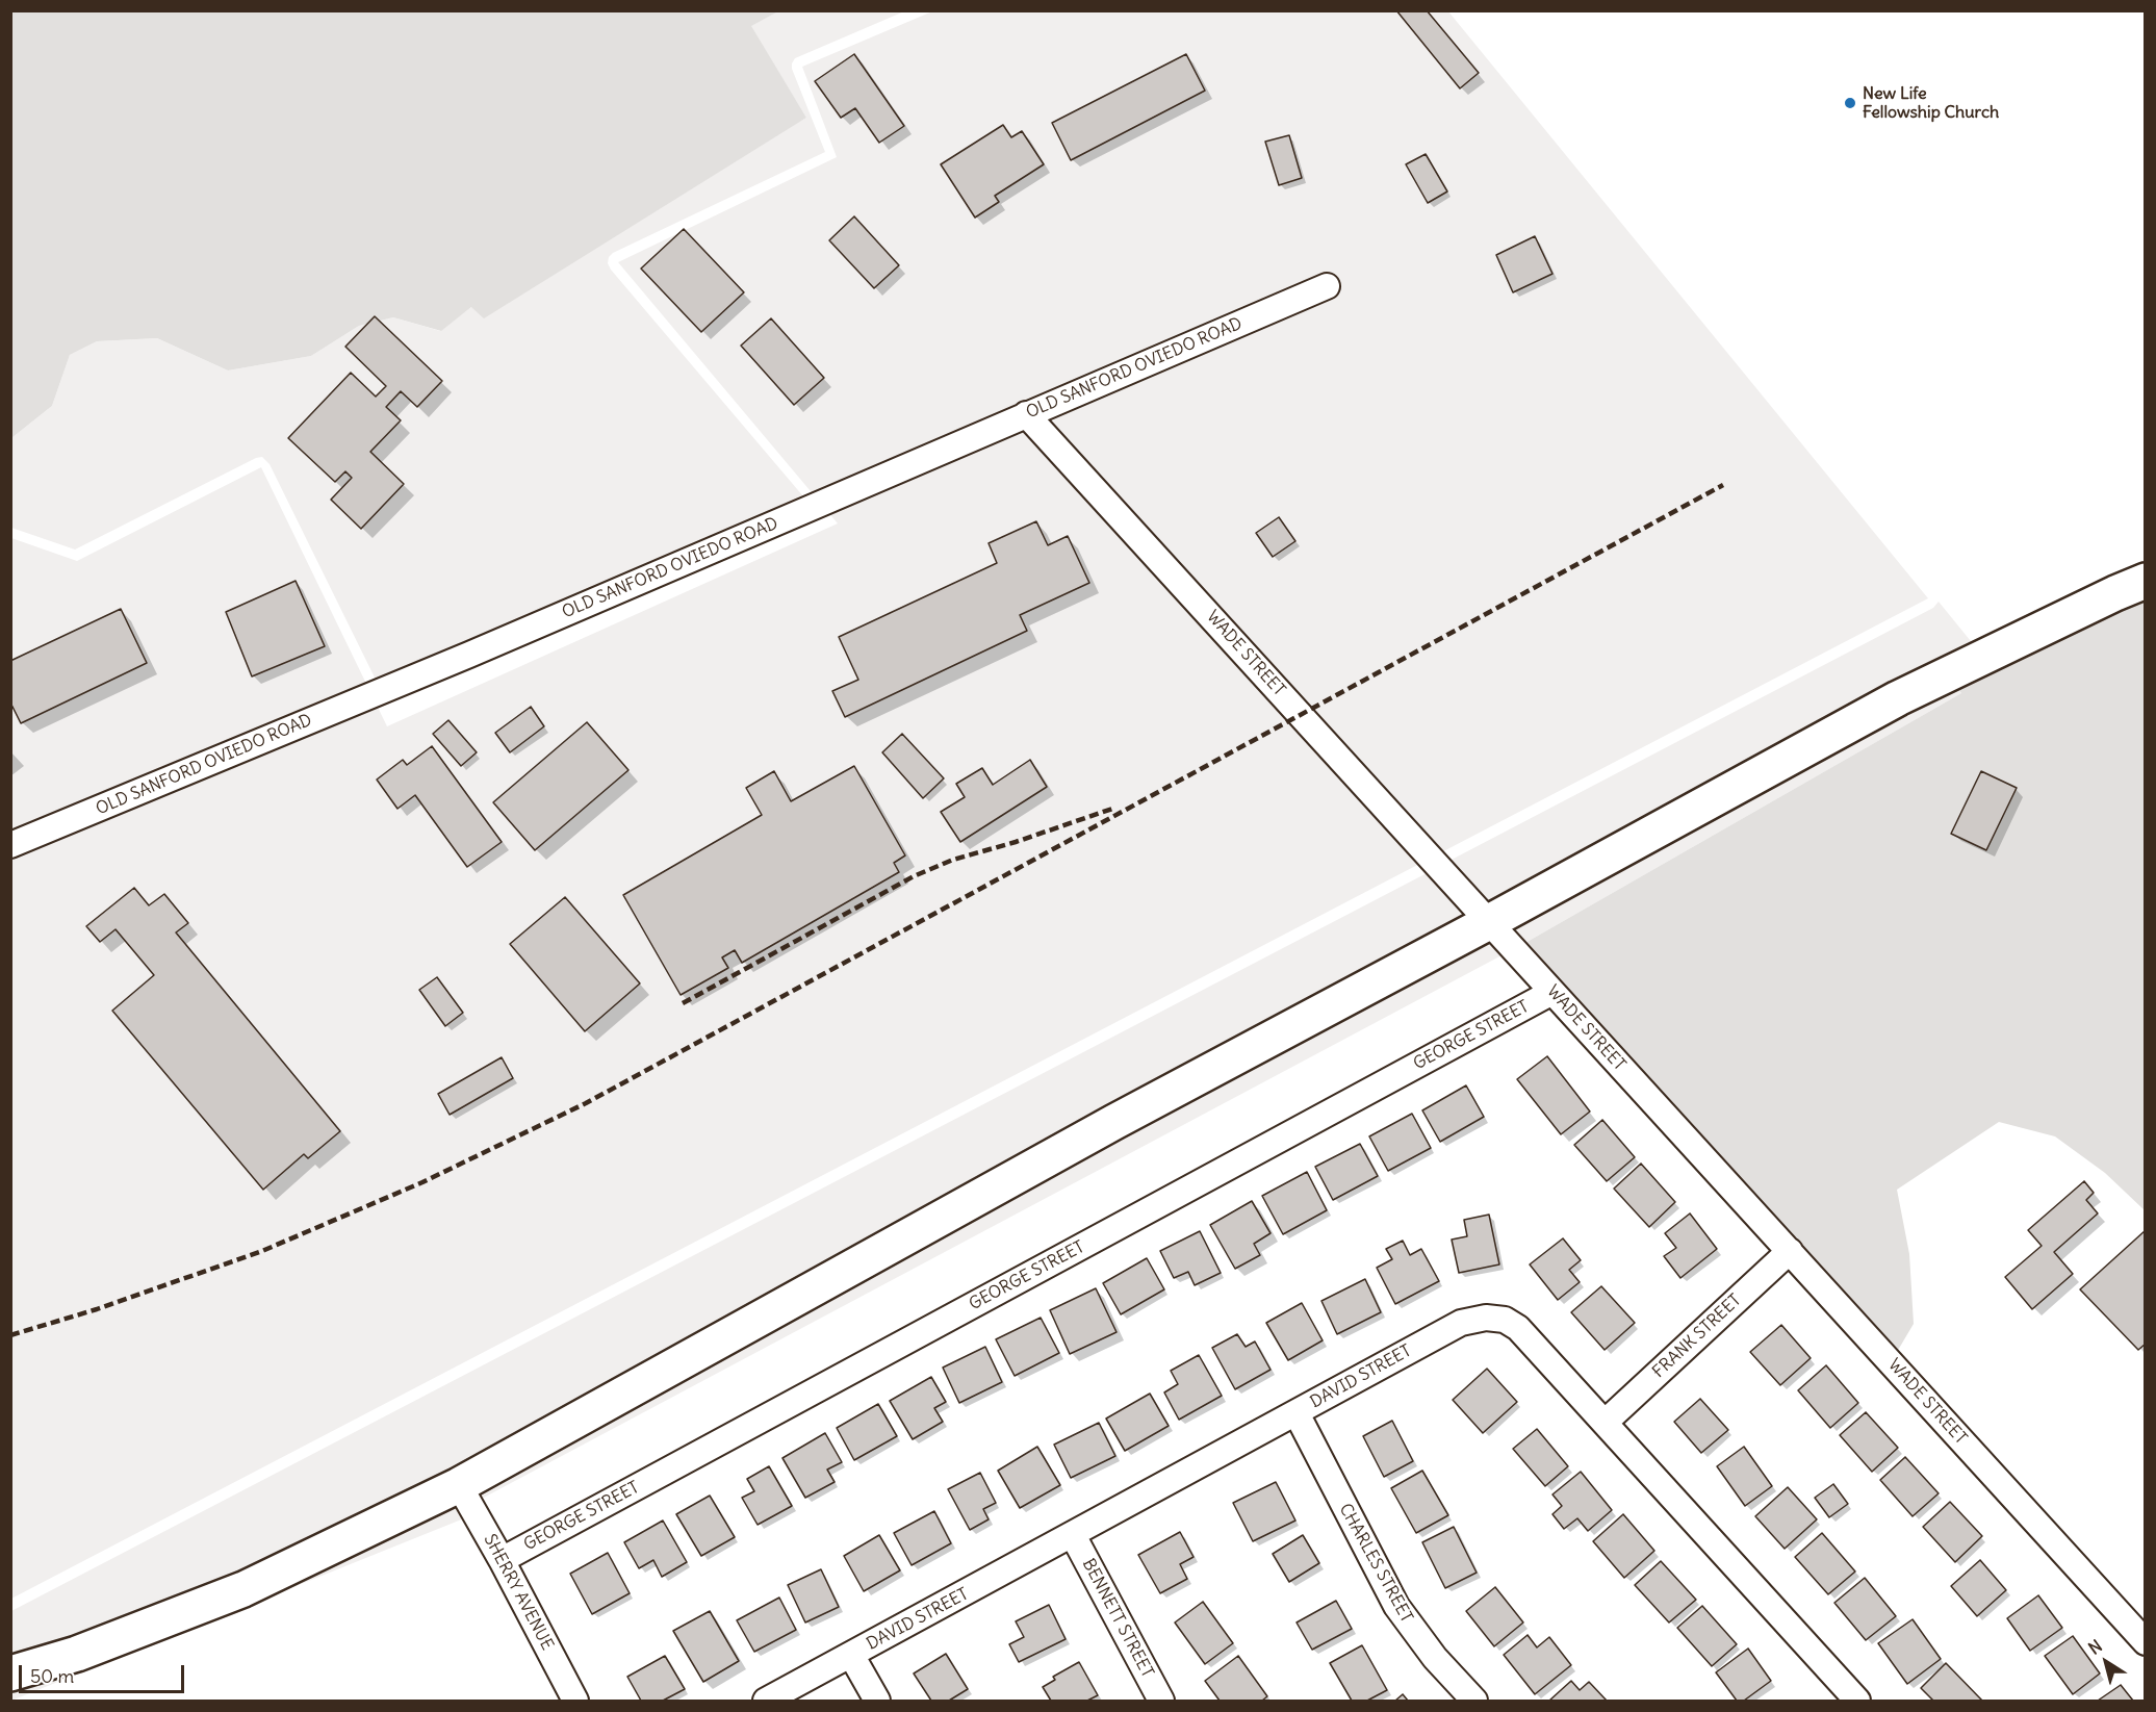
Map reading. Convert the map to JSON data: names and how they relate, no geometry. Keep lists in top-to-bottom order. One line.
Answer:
{"streets":{"street":["OLD SANFORD OVIEDO ROAD","WADE STREET","GEORGE STREET","FRANK STREET","DAVID STREET","CHARLES STREET","SHERRY AVENUE","BENNETT STREET"]},"crossings":[["OLD SANFORD OVIEDO ROAD","WADE STREET"],["WADE STREET","GEORGE STREET"],["WADE STREET","FRANK STREET"],["GEORGE STREET","SHERRY AVENUE"],["FRANK STREET","DAVID STREET"],["DAVID STREET","CHARLES STREET"],["DAVID STREET","BENNETT STREET"]],"places":["New Life Fellowship Church"],"scale_bar":"50 m","north":"top left"}
